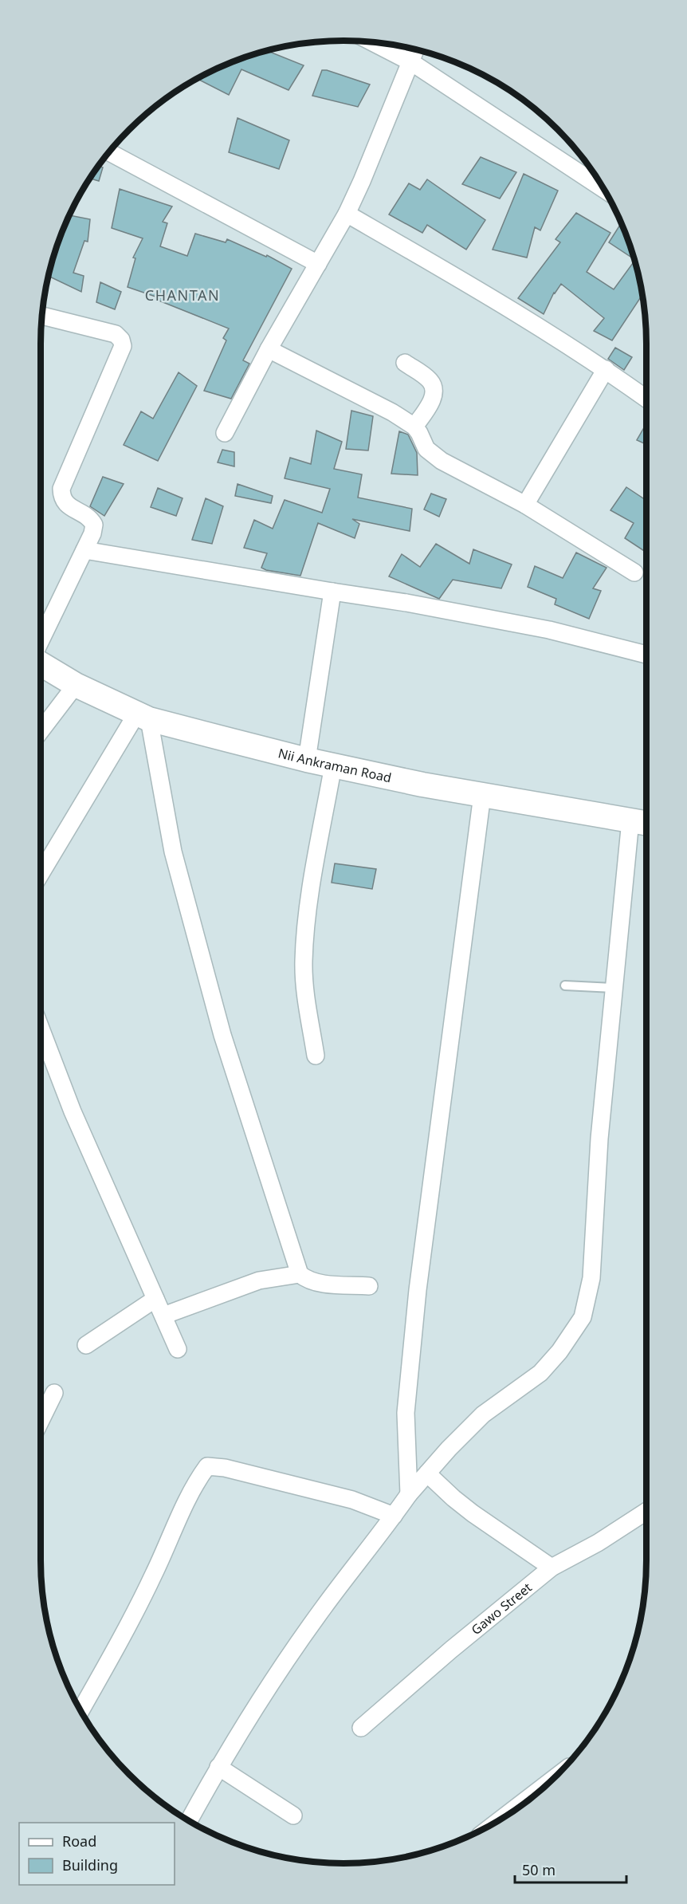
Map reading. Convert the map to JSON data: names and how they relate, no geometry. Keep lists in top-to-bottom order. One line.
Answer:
{"streets":{"street":["Nii Ankraman Road","Gawo Street"]},"districts":["CHANTAN"],"legend":["Road","Building"],"scale_bar":"50 m"}
